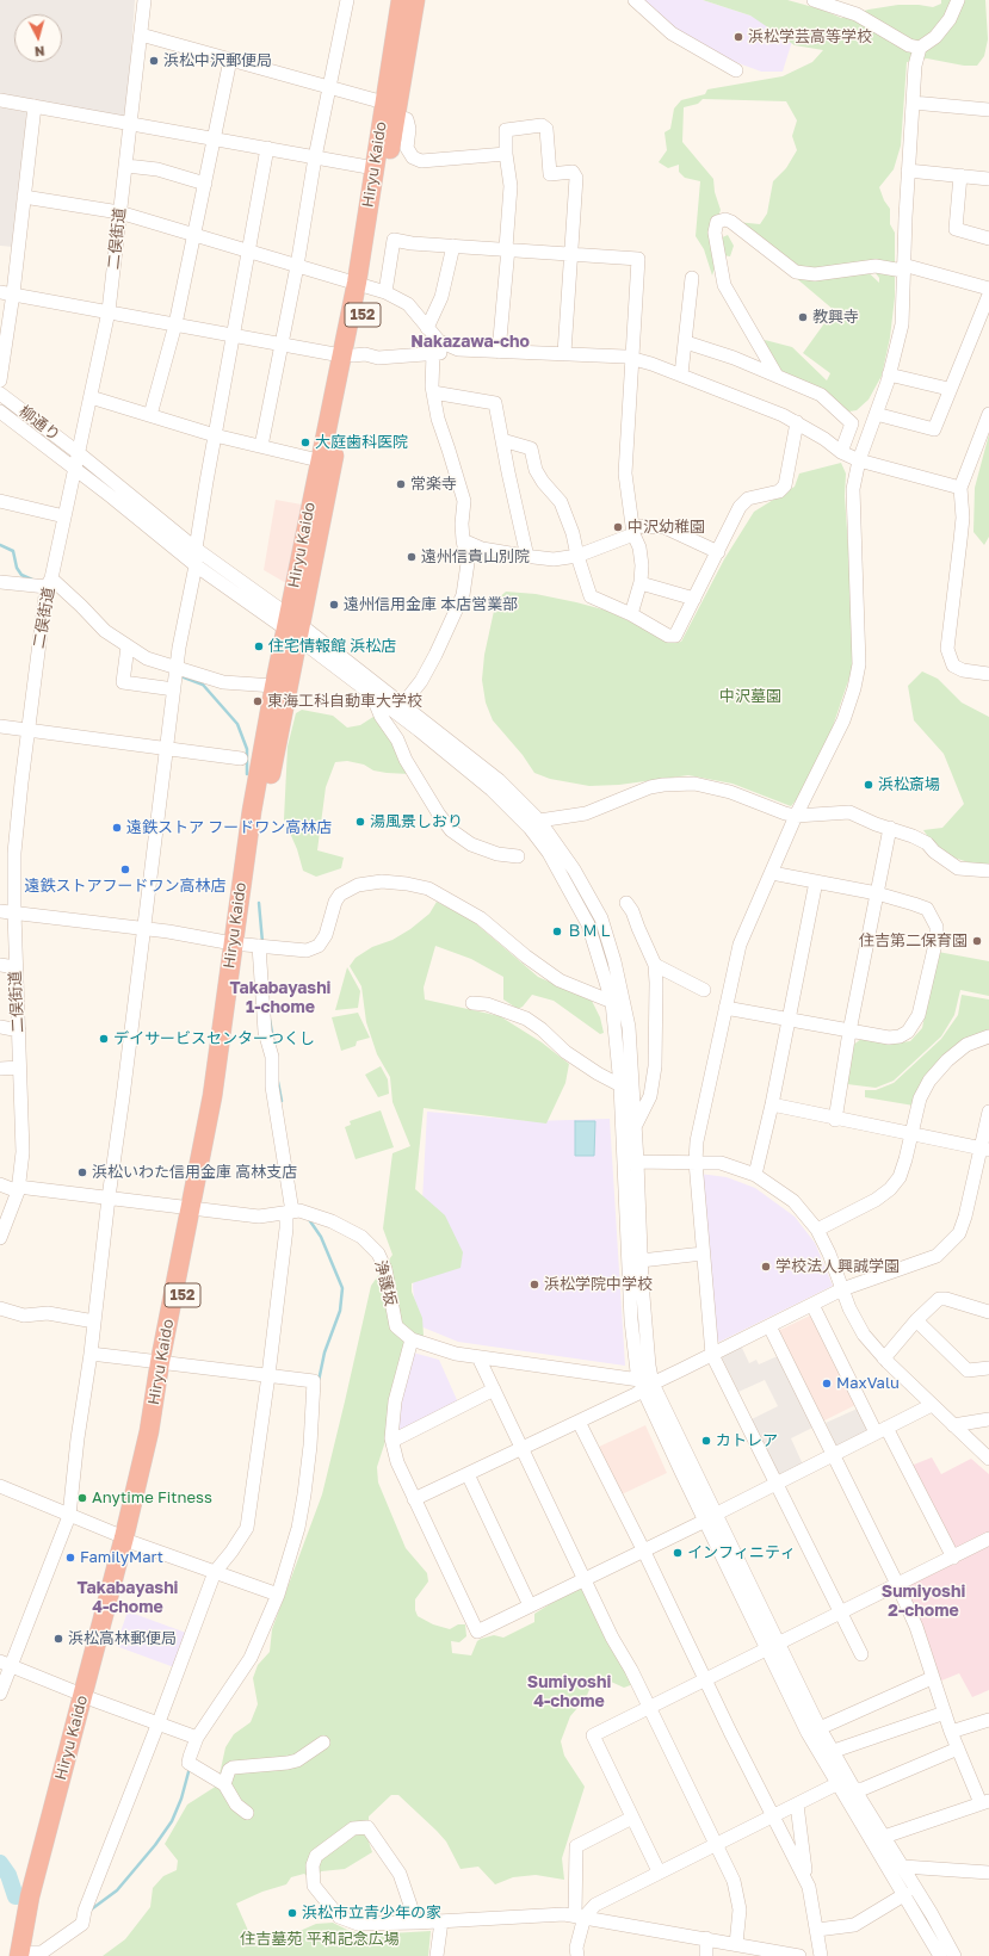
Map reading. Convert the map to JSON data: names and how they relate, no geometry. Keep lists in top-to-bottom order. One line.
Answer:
{"streets":{"highway":["Hiryu Kaido","152"],"street":["二俣街道","柳通り","浄護坂"]},"crossings":[["Hiryu Kaido","柳通り"],["二俣街道","柳通り"]],"districts":["Nakazawa-cho","Takabayashi 1-chome","Takabayashi 4-chome","Sumiyoshi 2-chome","Sumiyoshi 4-chome"],"parks":["中沢墓園","住吉墓苑 平和記念広場"],"places":["浜松学芸高等学校","浜松中沢郵便局","教興寺","大庭歯科医院","常楽寺","中沢幼稚園","遠州信貴山別院","遠州信用金庫 本店営業部","住宅情報館 浜松店","東海工科自動車大学校","浜松斎場","湯風景しおり","遠鉄ストア フードワン高林店","遠鉄ストアフードワン高林店","ＢＭＬ","住吉第二保育園","デイサービスセンターつくし","浜松いわた信用金庫 高林支店","学校法人興誠学園","浜松学院中学校","MaxValu","カトレア","Anytime Fitness","インフィニティ","FamilyMart","浜松高林郵便局","浜松市立青少年の家"],"north":"bottom"}
